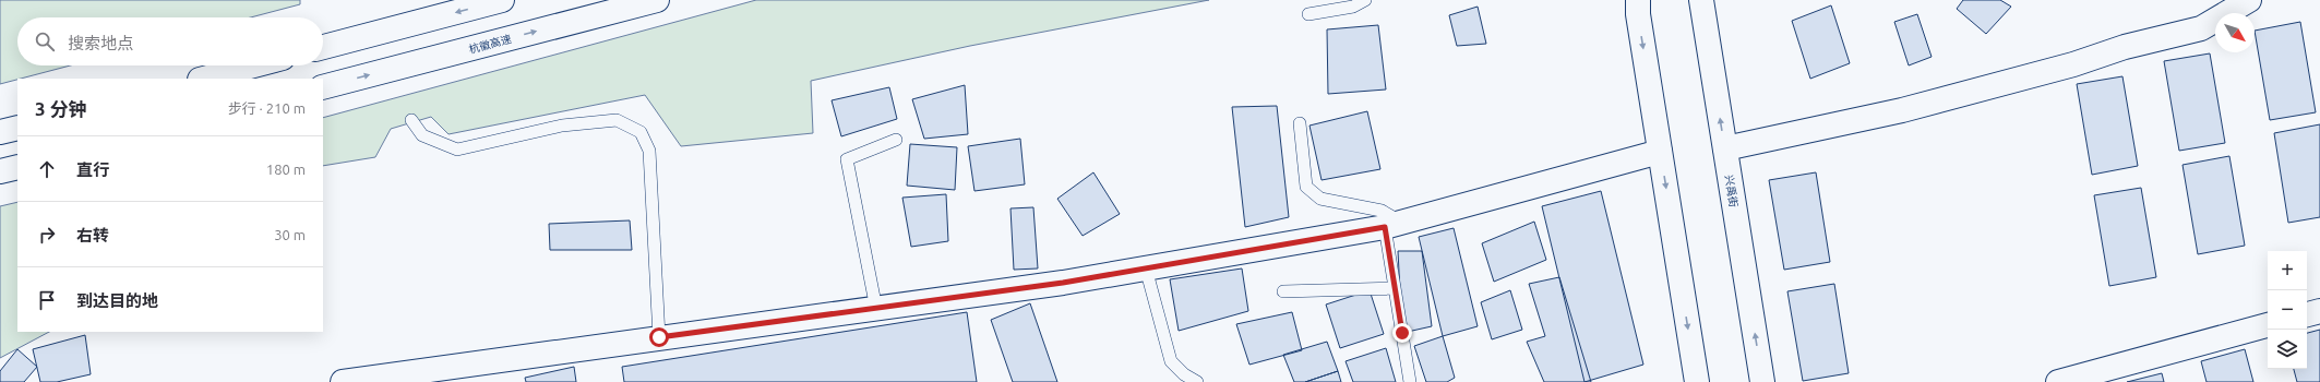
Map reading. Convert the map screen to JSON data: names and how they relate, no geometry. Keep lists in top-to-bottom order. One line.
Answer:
{"streets":{"main road":["杭徽高速","兴禹街"]},"north":"bottom right","page":{"search":"搜索地点","heading":["3 分钟","步行 · 210 m"],"list":[["直行","180 m"],["右转","30 m"],"到达目的地"],"map_buttons":["+","−"]}}
